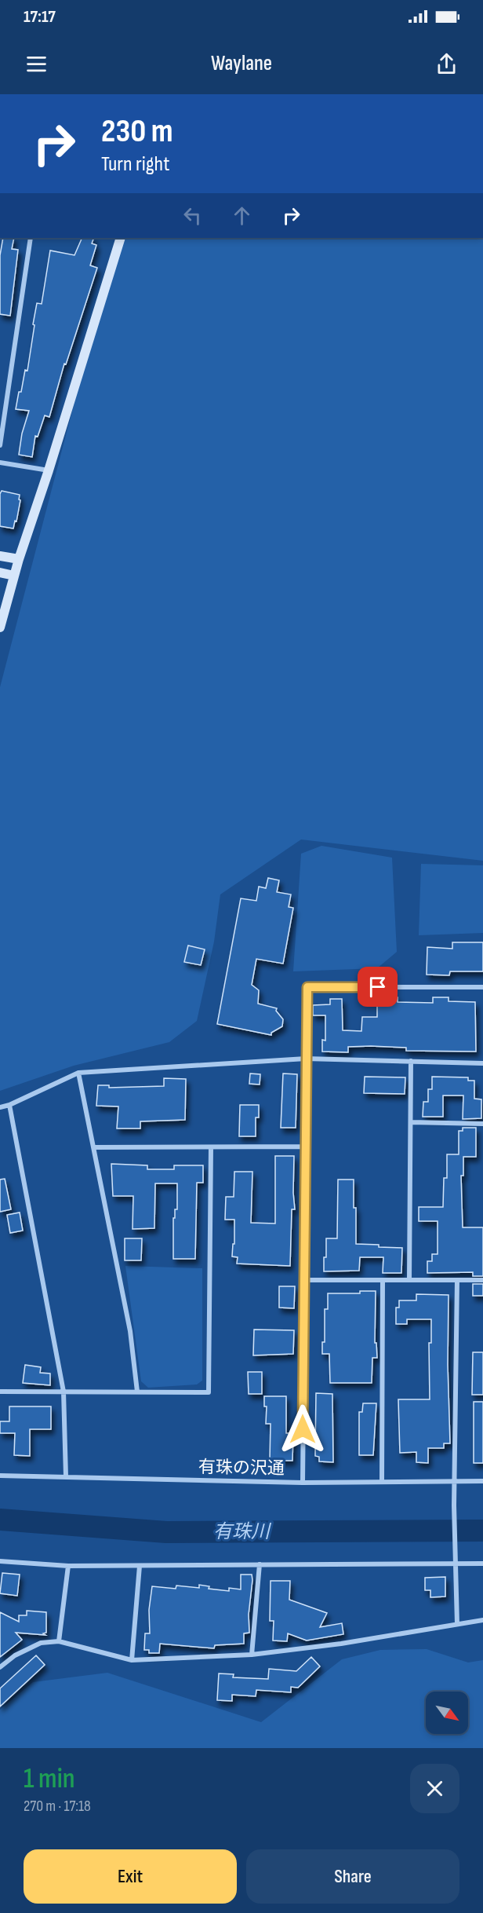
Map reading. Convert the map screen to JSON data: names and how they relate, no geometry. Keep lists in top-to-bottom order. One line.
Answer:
{"streets":{"street":["有珠の沢通"]},"water":["有珠川"],"north":"bottom right","page":{"status":"17:17","header":"Waylane","turn":["230 m","Turn right"],"heading":["1 min","270 m · 17:18"],"buttons":["Exit","Share"]}}
